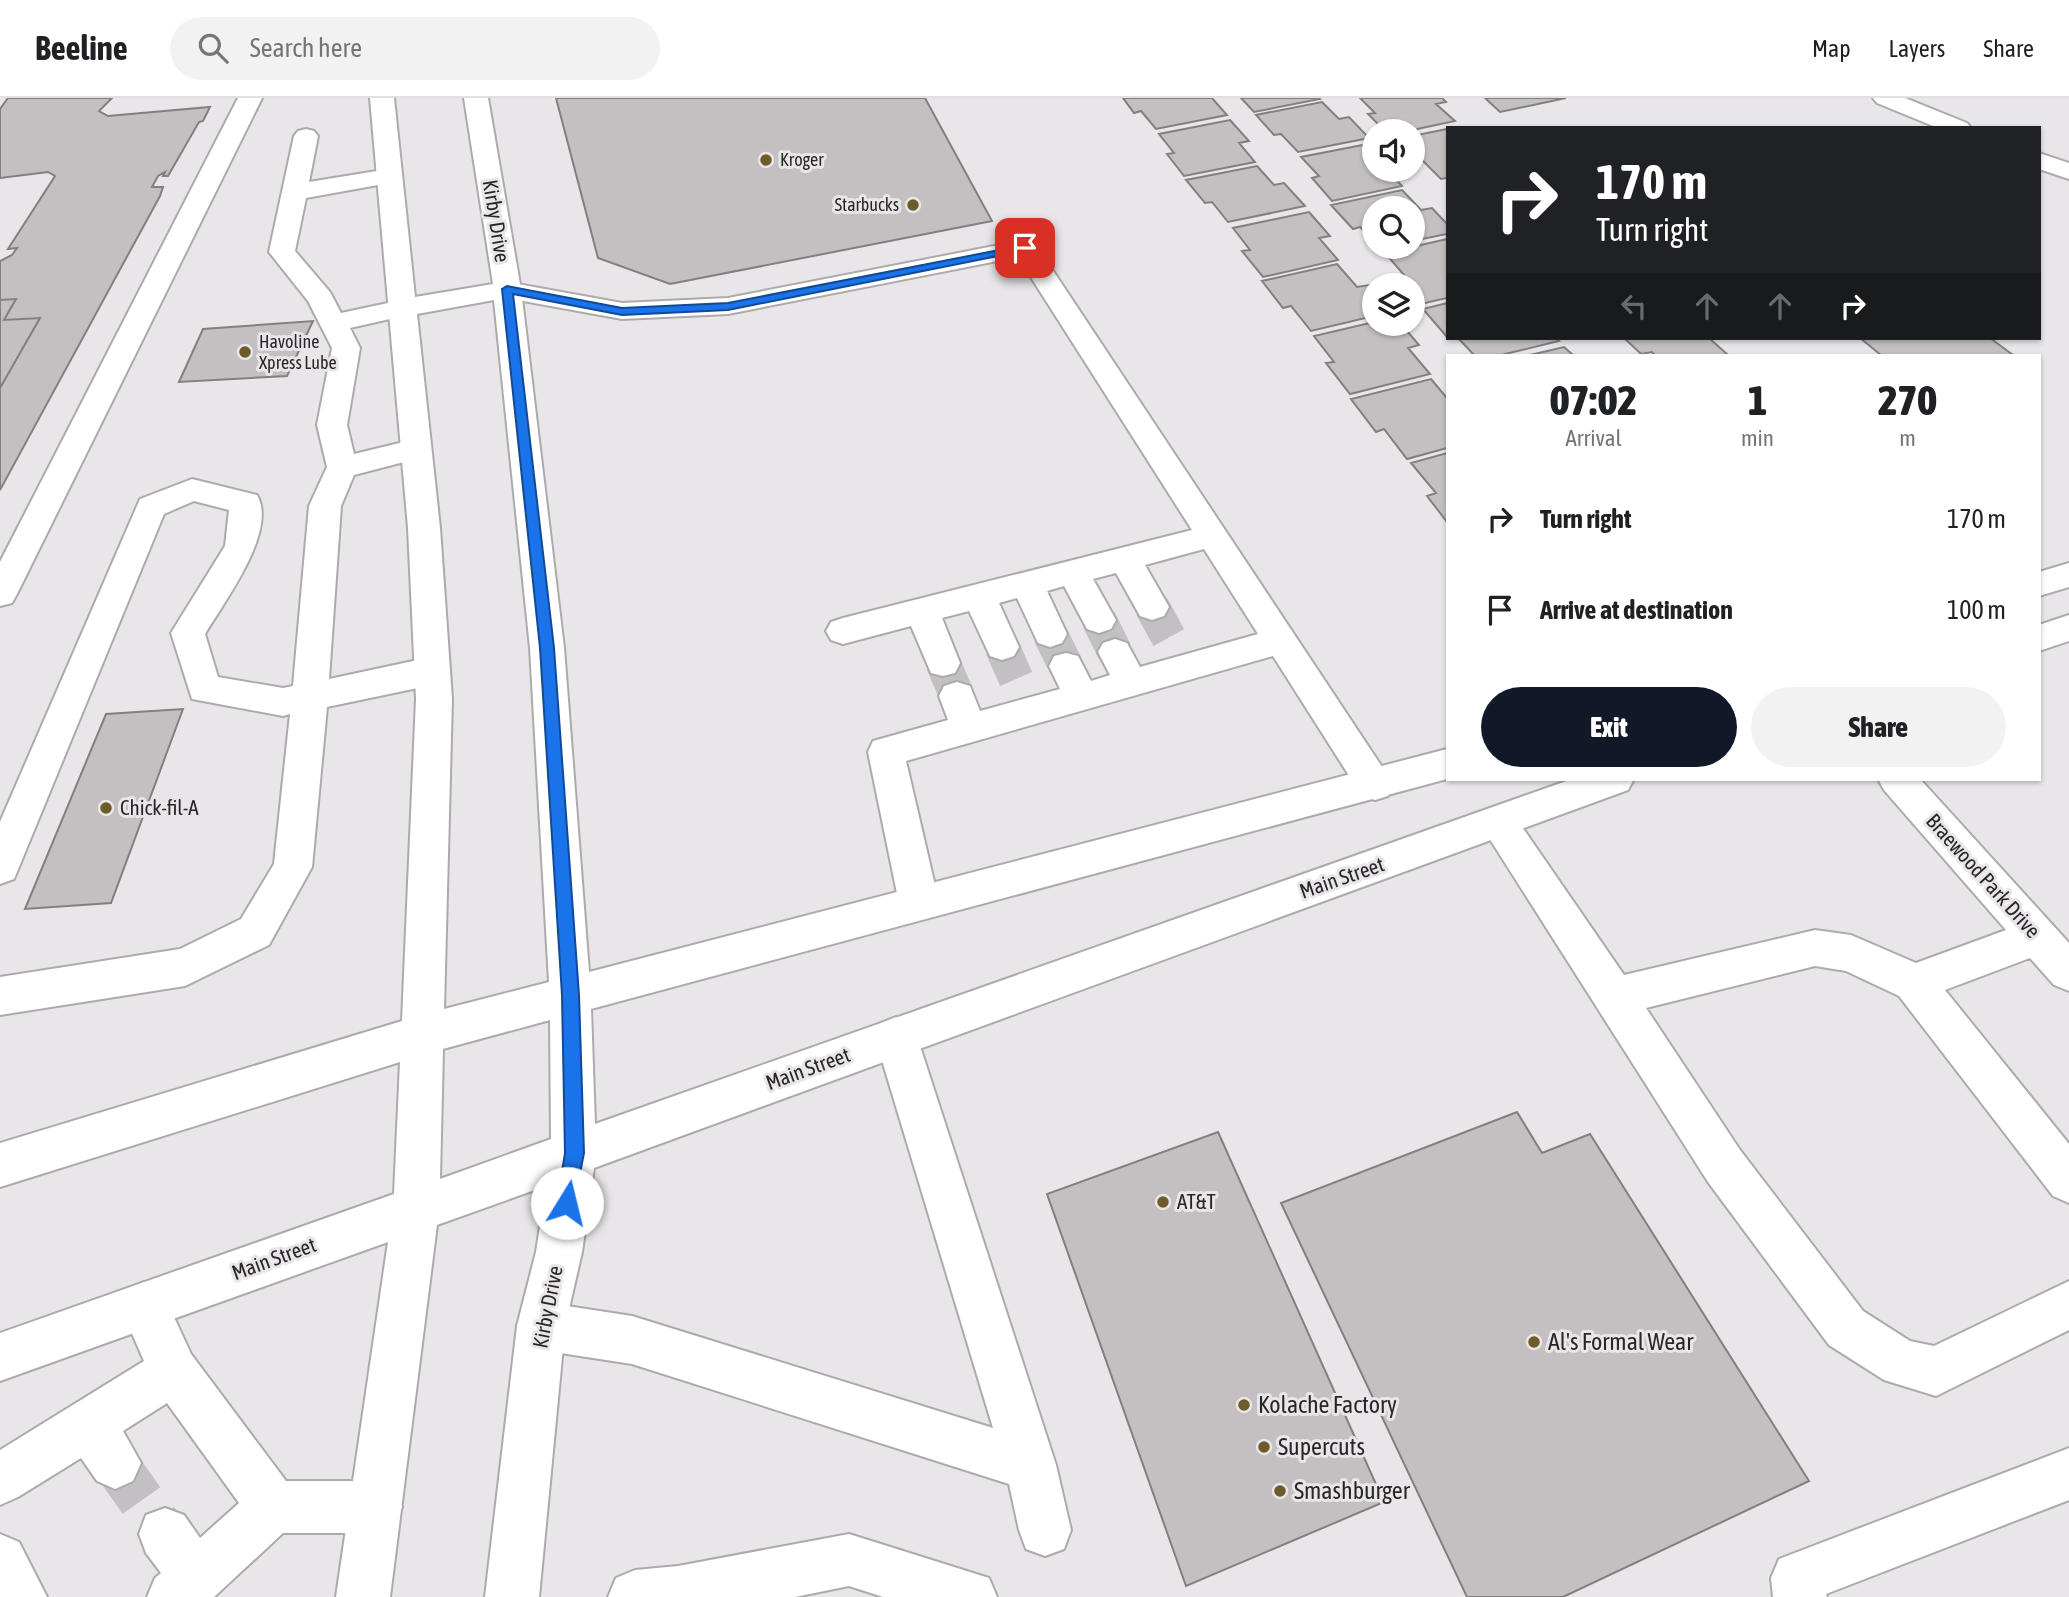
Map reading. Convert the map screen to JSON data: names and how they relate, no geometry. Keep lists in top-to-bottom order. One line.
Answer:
{"streets":{"main road":["Kirby Drive","Braewood Park Drive","Main Street"]},"crossings":[["Kirby Drive","Main Street"]],"places":["Kroger","Starbucks","Havoline Xpress Lube","Chick-fil-A","AT&T","Al's Formal Wear","Kolache Factory","Supercuts","Smashburger"],"page":{"header":"Beeline","search":"Search here","nav":["Map","Layers","Share"],"turn":["170 m","Turn right"],"eta":["07:02","Arrival","1","min","270","m"],"list":[{"name":"Turn right","value":"170 m"},{"name":"Arrive at destination","value":"100 m"}],"buttons":["Exit","Share"]}}
